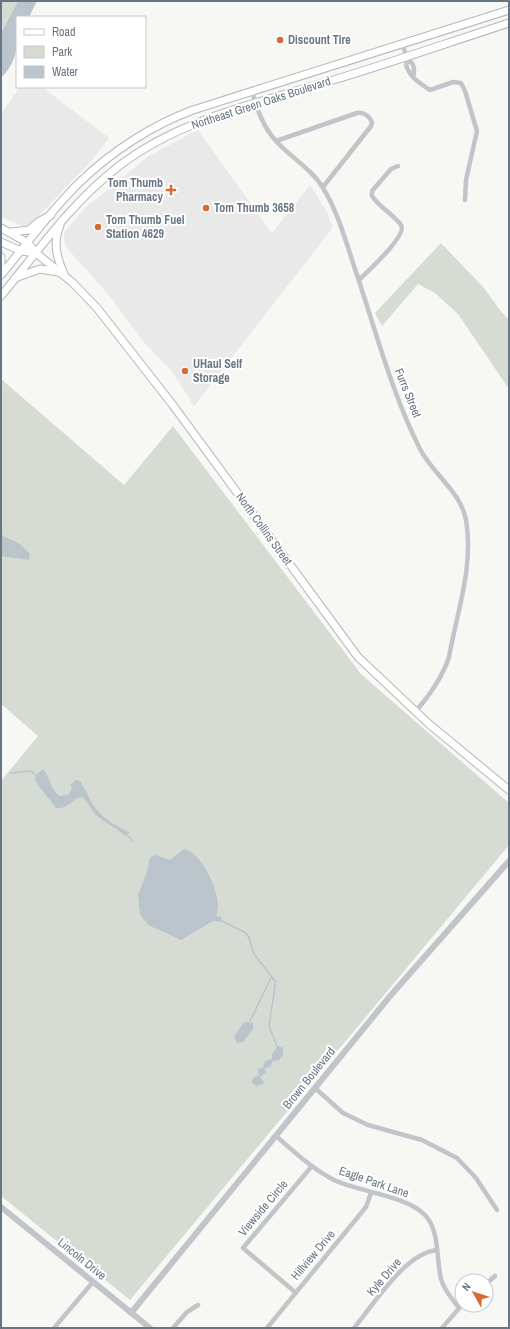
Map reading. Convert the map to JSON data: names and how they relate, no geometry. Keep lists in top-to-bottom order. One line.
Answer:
{"streets":{"main road":["Northeast Green Oaks Boulevard","North Collins Street"],"street":["Furrs Street","Brown Boulevard","Eagle Park Lane","Viewside Circle","Hillview Drive","Lincoln Drive","Kyle Drive"]},"crossings":[["Northeast Green Oaks Boulevard","Furrs Street"],["Northeast Green Oaks Boulevard","North Collins Street"],["Furrs Street","North Collins Street"],["Brown Boulevard","Eagle Park Lane"],["Brown Boulevard","Lincoln Drive"],["Eagle Park Lane","Viewside Circle"],["Eagle Park Lane","Hillview Drive"],["Eagle Park Lane","Kyle Drive"],["Viewside Circle","Hillview Drive"]],"places":{"other":["Discount Tire","Tom Thumb 3658","Tom Thumb Fuel Station 4629","UHaul Self Storage"],"health":["Tom Thumb Pharmacy"]},"legend":["Road","Park","Water"],"north":"top left"}
